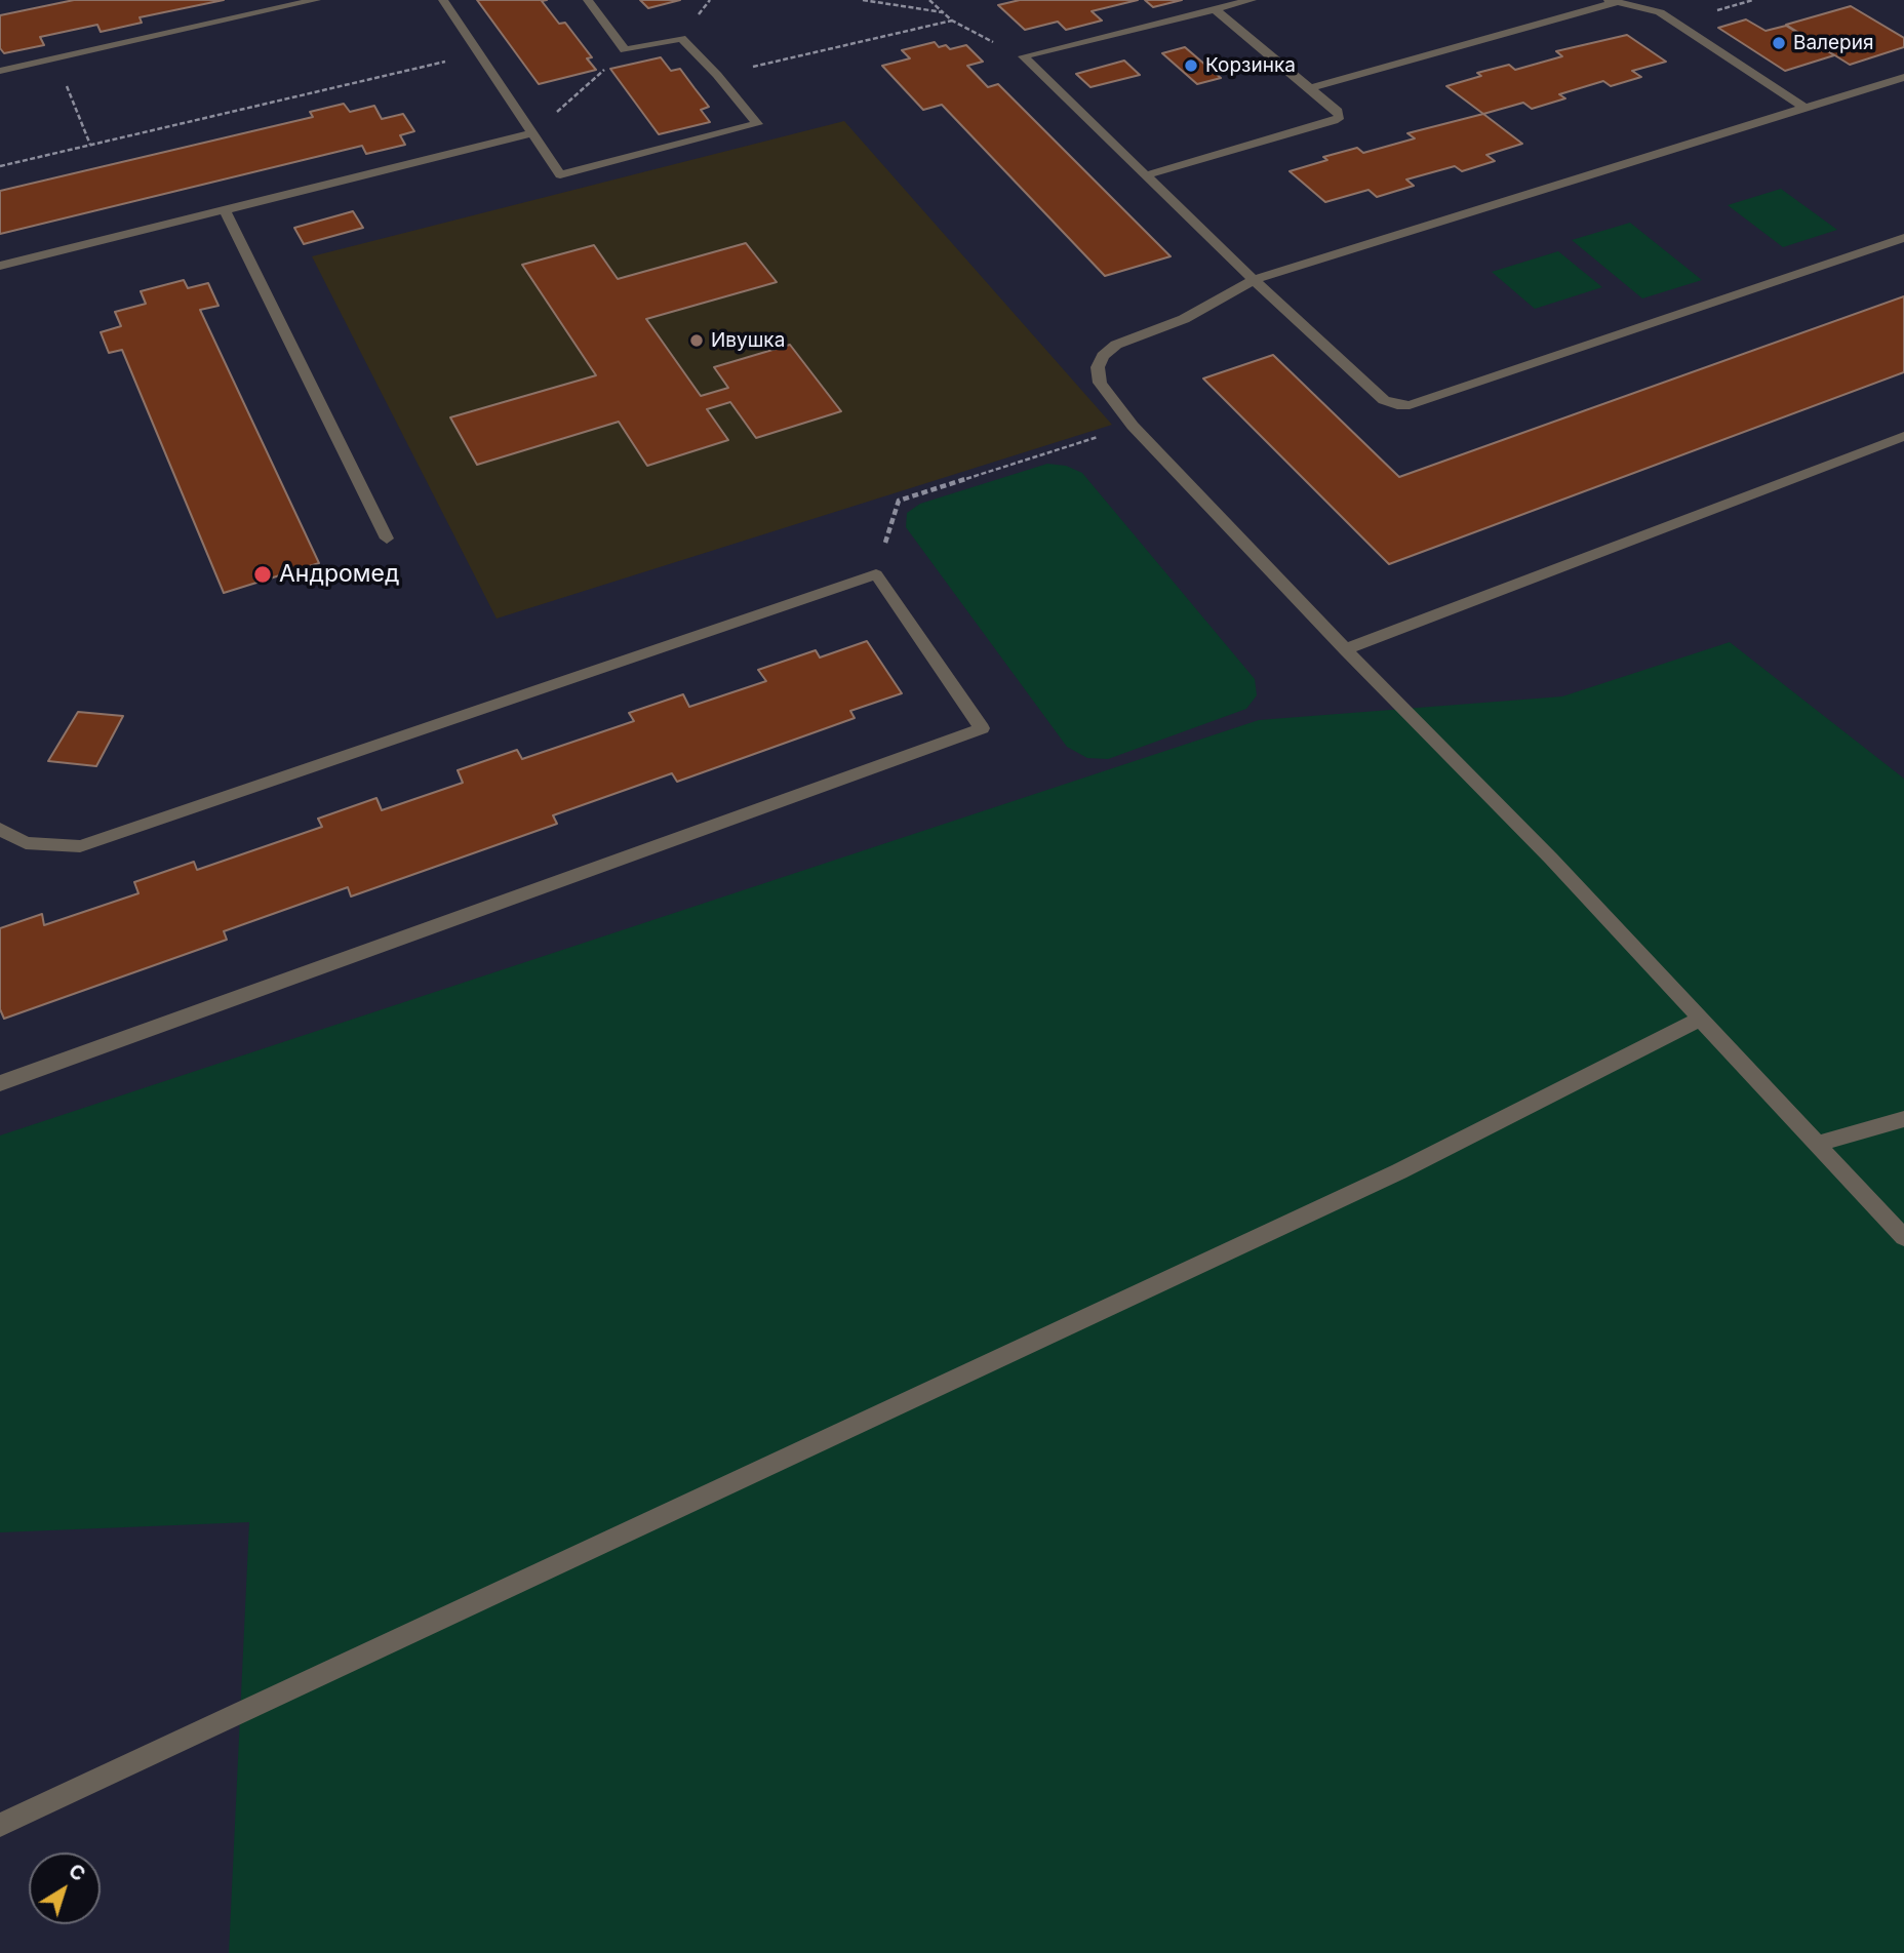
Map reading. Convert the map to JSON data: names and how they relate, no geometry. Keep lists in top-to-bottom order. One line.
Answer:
{"places":["Валерия","Корзинка","Ивушка","Андромед"],"north":"top right"}
